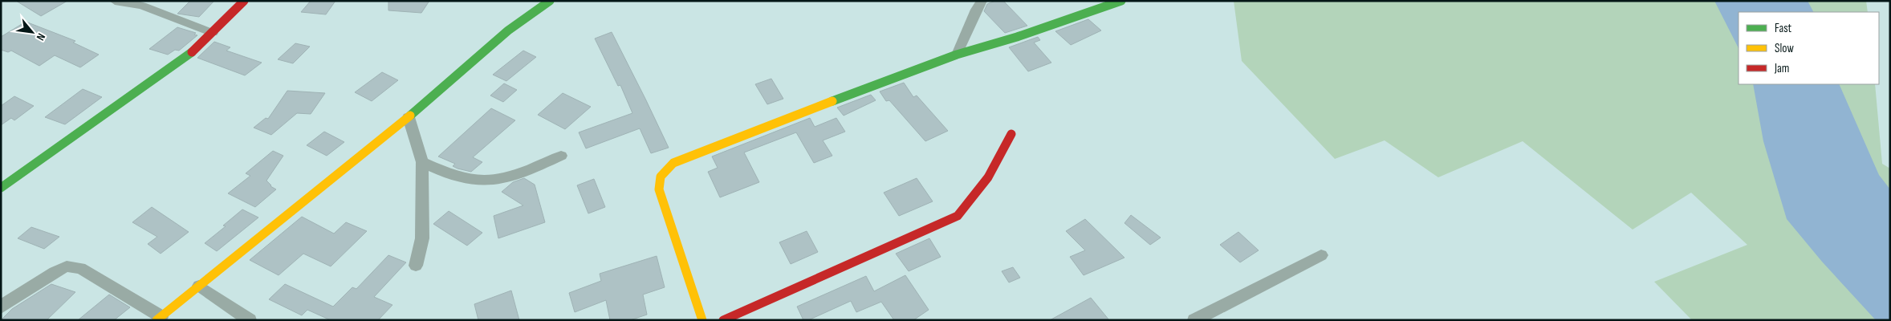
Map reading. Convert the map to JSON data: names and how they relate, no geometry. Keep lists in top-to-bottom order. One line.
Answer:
{"legend":["Fast","Slow","Jam"],"north":"bottom right"}
